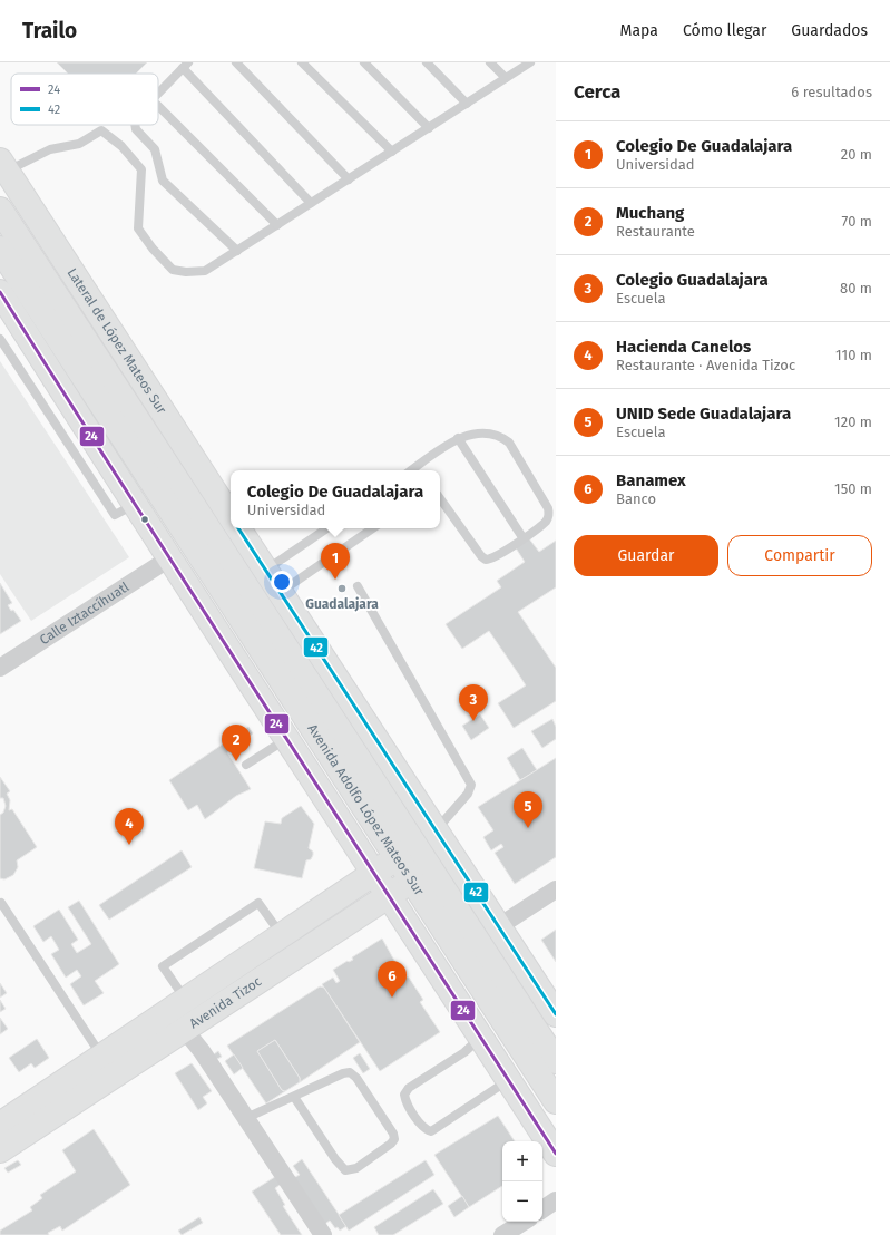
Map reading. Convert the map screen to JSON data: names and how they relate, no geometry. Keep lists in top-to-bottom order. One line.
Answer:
{"streets":{"main road":["Lateral de López Mateos Sur","Avenida Adolfo López Mateos Sur","Avenida Tizoc"],"street":["Calle Iztaccíhuatl"]},"crossings":[["Avenida Adolfo López Mateos Sur","Avenida Tizoc"]],"places":["Guadalajara"],"lines":["transit line 24","transit line 42"],"legend":["24","42"],"page":{"header":"Trailo","nav":["Mapa","Cómo llegar","Guardados"],"heading":["Cerca","6 resultados"],"list":[{"mark":"1","name":"Colegio De Guadalajara","note":"Universidad","value":"20 m"},{"mark":"2","name":"Muchang","note":"Restaurante","value":"70 m"},{"mark":"3","name":"Colegio Guadalajara","note":"Escuela","value":"80 m"},{"mark":"4","name":"Hacienda Canelos","note":"Restaurante · Avenida Tizoc","value":"110 m"},{"mark":"5","name":"UNID Sede Guadalajara","note":"Escuela","value":"120 m"},{"mark":"6","name":"Banamex","note":"Banco","value":"150 m"}],"popup":["Colegio De Guadalajara","Universidad"],"buttons":["Guardar","Compartir"],"pins":["1","3","2","5","4","6"],"map_buttons":["+","−"]}}
